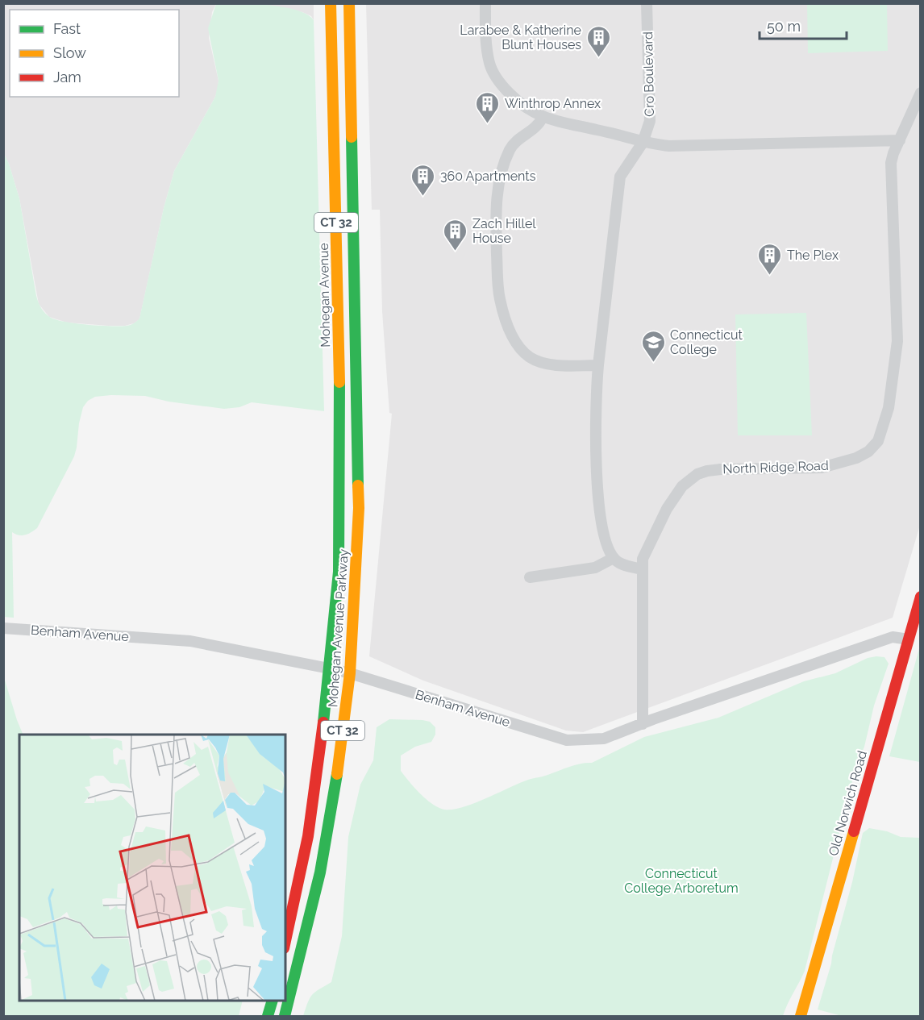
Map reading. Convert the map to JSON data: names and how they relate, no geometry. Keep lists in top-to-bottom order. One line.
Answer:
{"streets":{"main road":["CT 32","Mohegan Avenue","Mohegan Avenue Parkway","Old Norwich Road"],"street":["Cro Boulevard","North Ridge Road","Benham Avenue"]},"crossings":[["Mohegan Avenue","Mohegan Avenue Parkway"],["North Ridge Road","Benham Avenue"],["Mohegan Avenue Parkway","Benham Avenue"],["Benham Avenue","Old Norwich Road"]],"parks":["Connecticut College Arboretum"],"places":{"building":["Larabee & Katherine Blunt Houses","Winthrop Annex","360 Apartments","Zach Hillel House","The Plex"],"school or university":["Connecticut College"]},"legend":["Fast","Slow","Jam"],"scale_bar":"50 m"}
